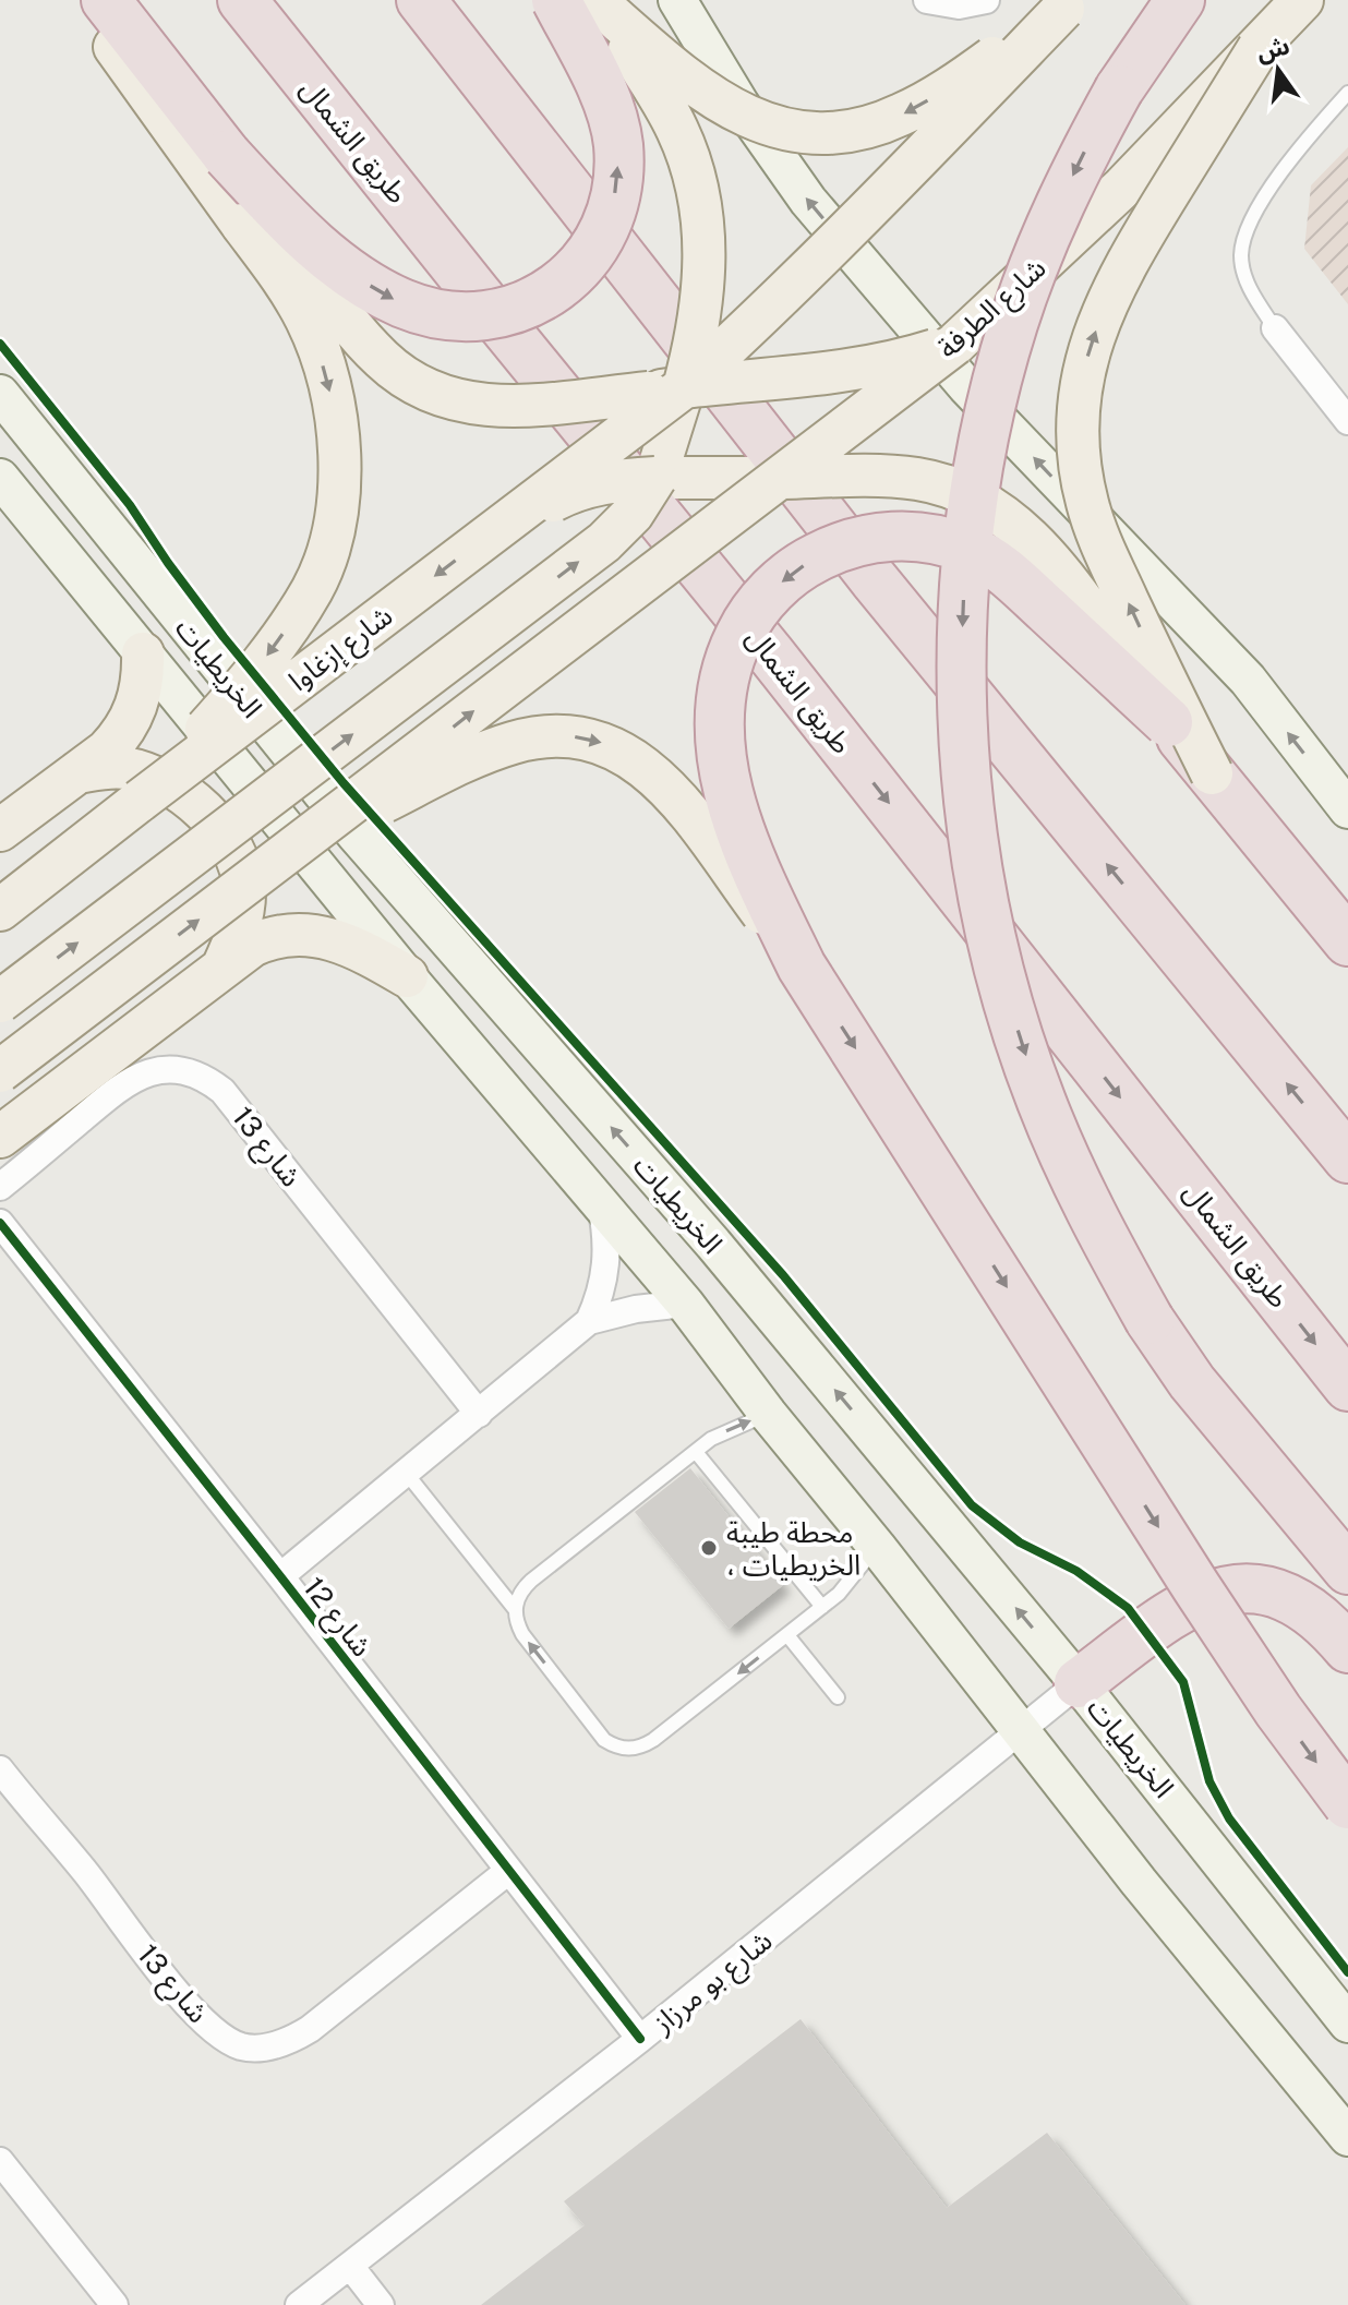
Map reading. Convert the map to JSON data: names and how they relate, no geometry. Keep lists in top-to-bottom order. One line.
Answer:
{"streets":{"highway":["طريق الشمال"],"main road":["شارع الطرفة","شارع إزغاوا","الخريطيات"],"street":["شارع 13","شارع 12","شارع بو مرزاز"]},"crossings":[["الخريطيات","شارع بو مرزاز"],["شارع 13","شارع 12"],["شارع 12","شارع بو مرزاز"]],"places":["محطة طيبة ، الخريطيات"],"north":"top"}
